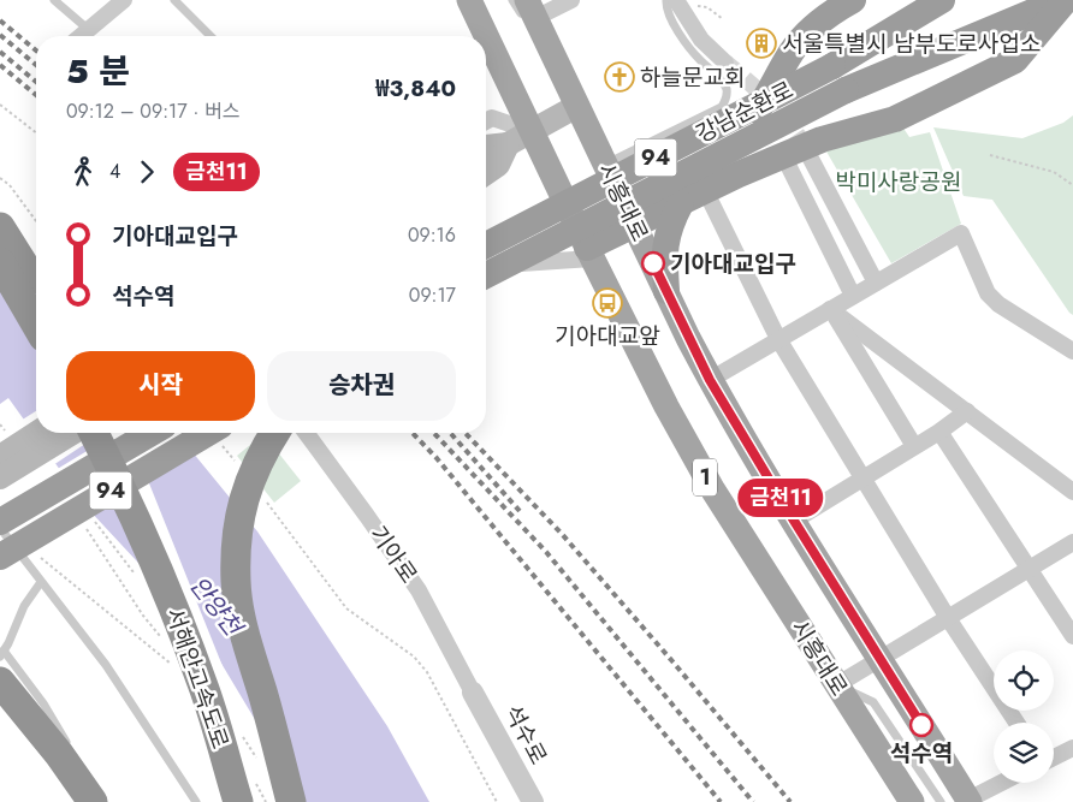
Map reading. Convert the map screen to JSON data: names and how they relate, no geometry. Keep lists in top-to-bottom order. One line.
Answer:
{"streets":{"highway":["강남순환로","94","서해안고속도로"],"main road":["시흥대로","1"],"street":["기아로","석수로"]},"crossings":[["기아로","석수로"]],"water":["안양천"],"parks":["박미사랑공원"],"places":{"building":["서울특별시 남부도로사업소"],"church":["하늘문교회"],"other":["기아대교입구","석수역"],"bus stop":["기아대교앞"]},"lines":["bus line 금천11"],"page":{"on_map":"금천11","heading":["5 분","09:12 – 09:17 · 버스","₩3,840"],"legs":["4","금천11"],"list":[{"name":"기아대교입구","value":"09:16"},{"name":"석수역","value":"09:17"}],"buttons":["시작","승차권"]}}
